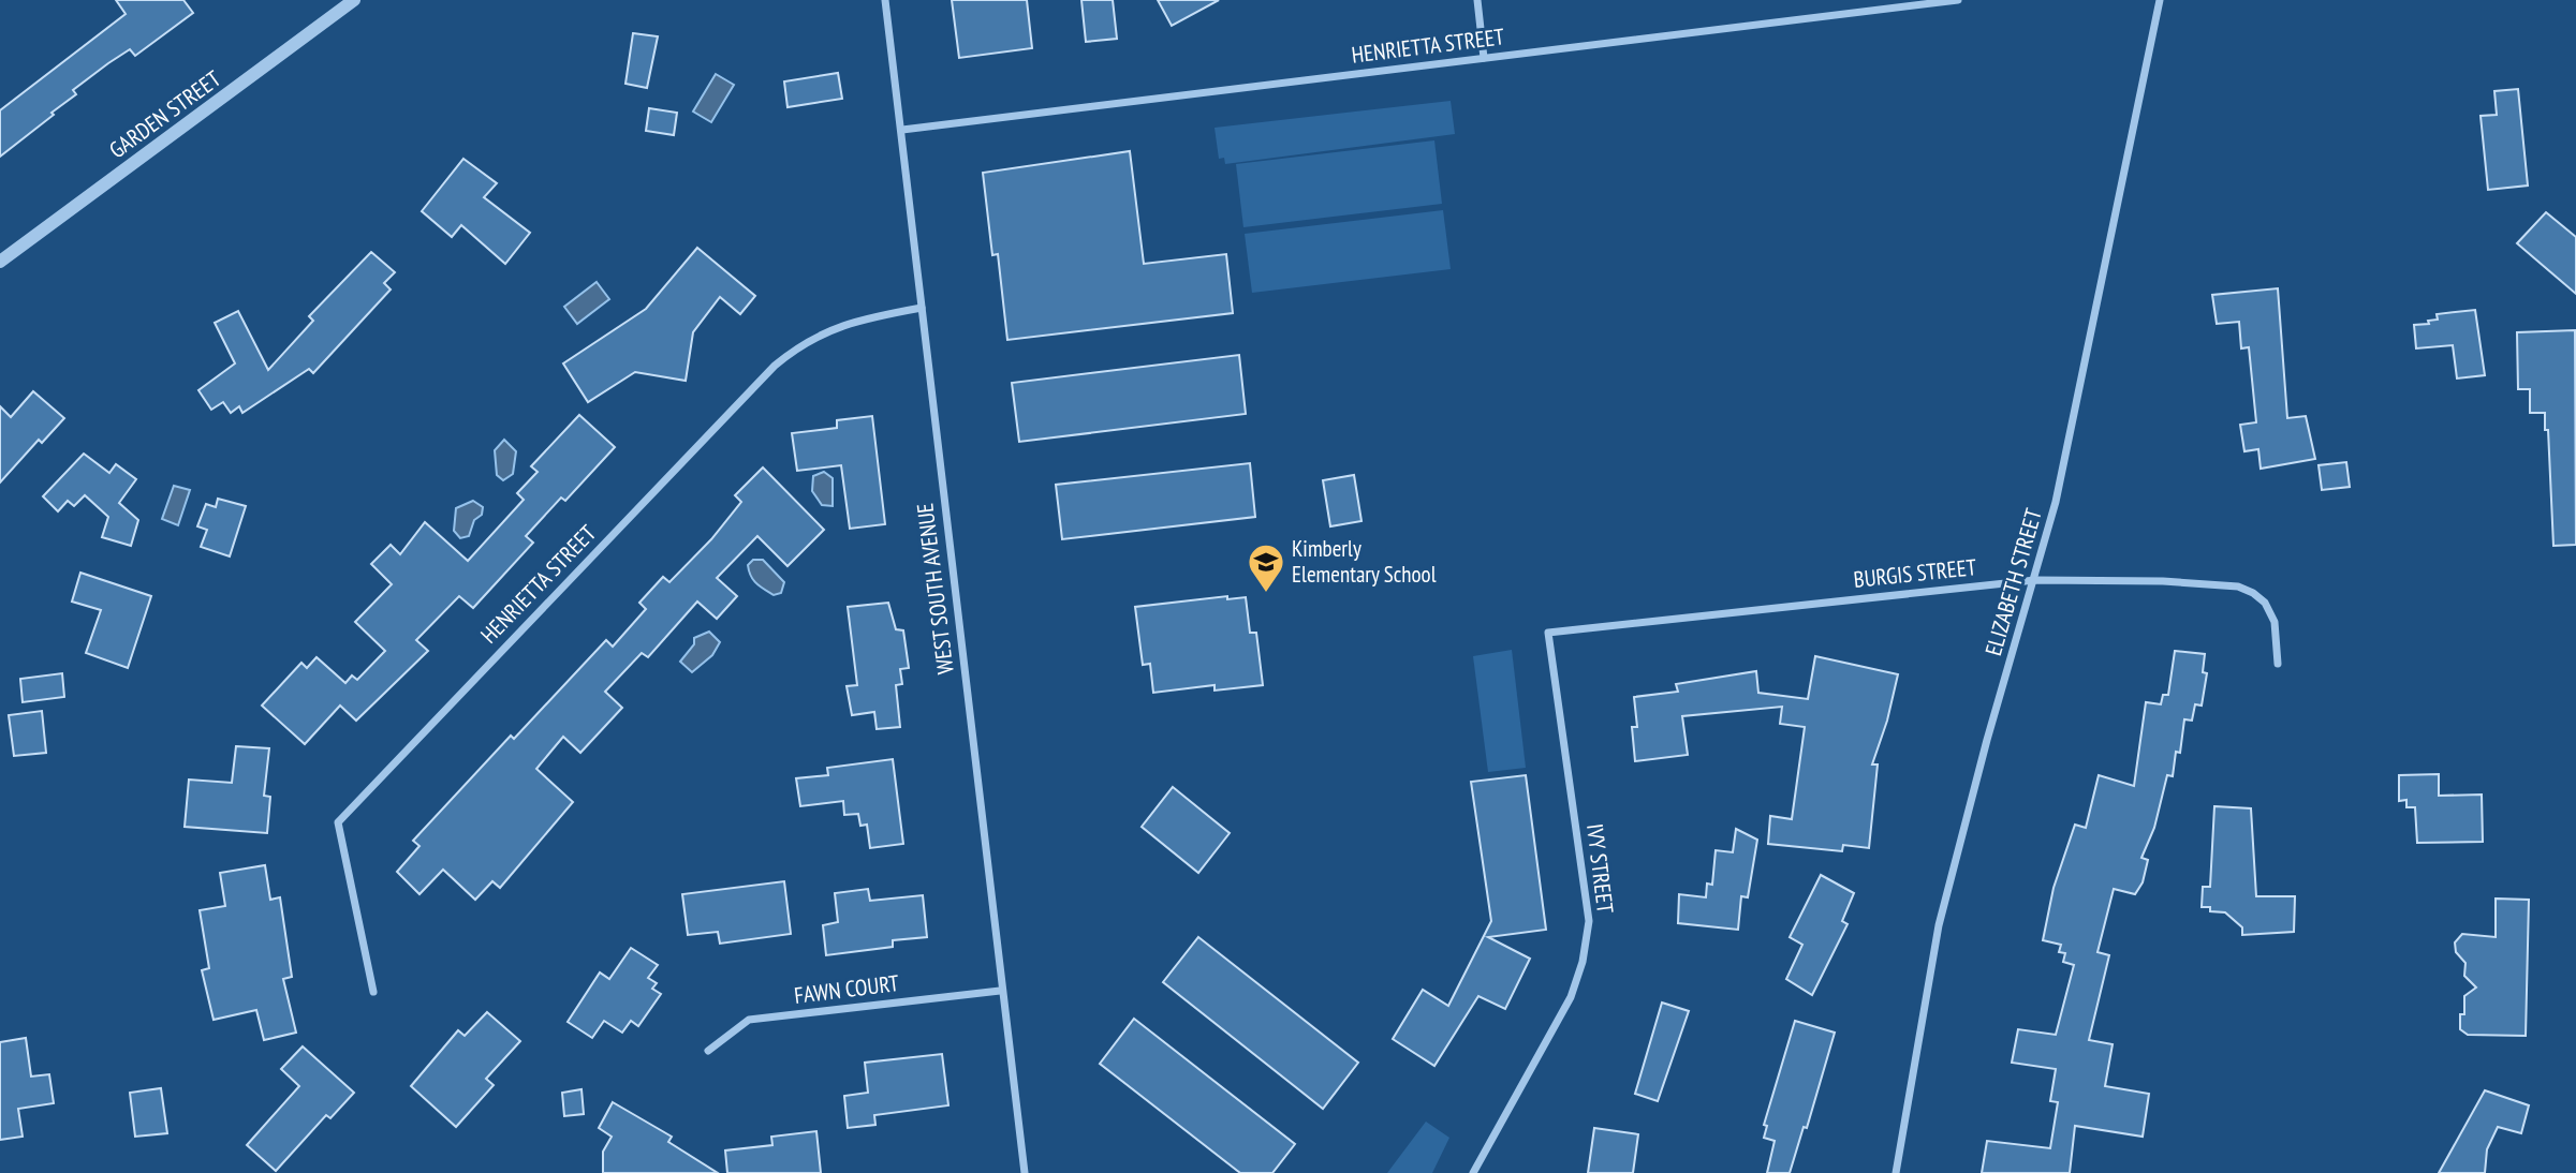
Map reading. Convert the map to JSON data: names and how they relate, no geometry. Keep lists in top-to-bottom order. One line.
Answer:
{"streets":{"street":["HENRIETTA STREET","GARDEN STREET","BURGIS STREET","ELIZABETH STREET","WEST SOUTH AVENUE","IVY STREET","FAWN COURT"]},"crossings":[["HENRIETTA STREET","WEST SOUTH AVENUE"],["BURGIS STREET","ELIZABETH STREET"],["BURGIS STREET","IVY STREET"],["WEST SOUTH AVENUE","FAWN COURT"]],"places":{"school or university":["Kimberly Elementary School"]}}
